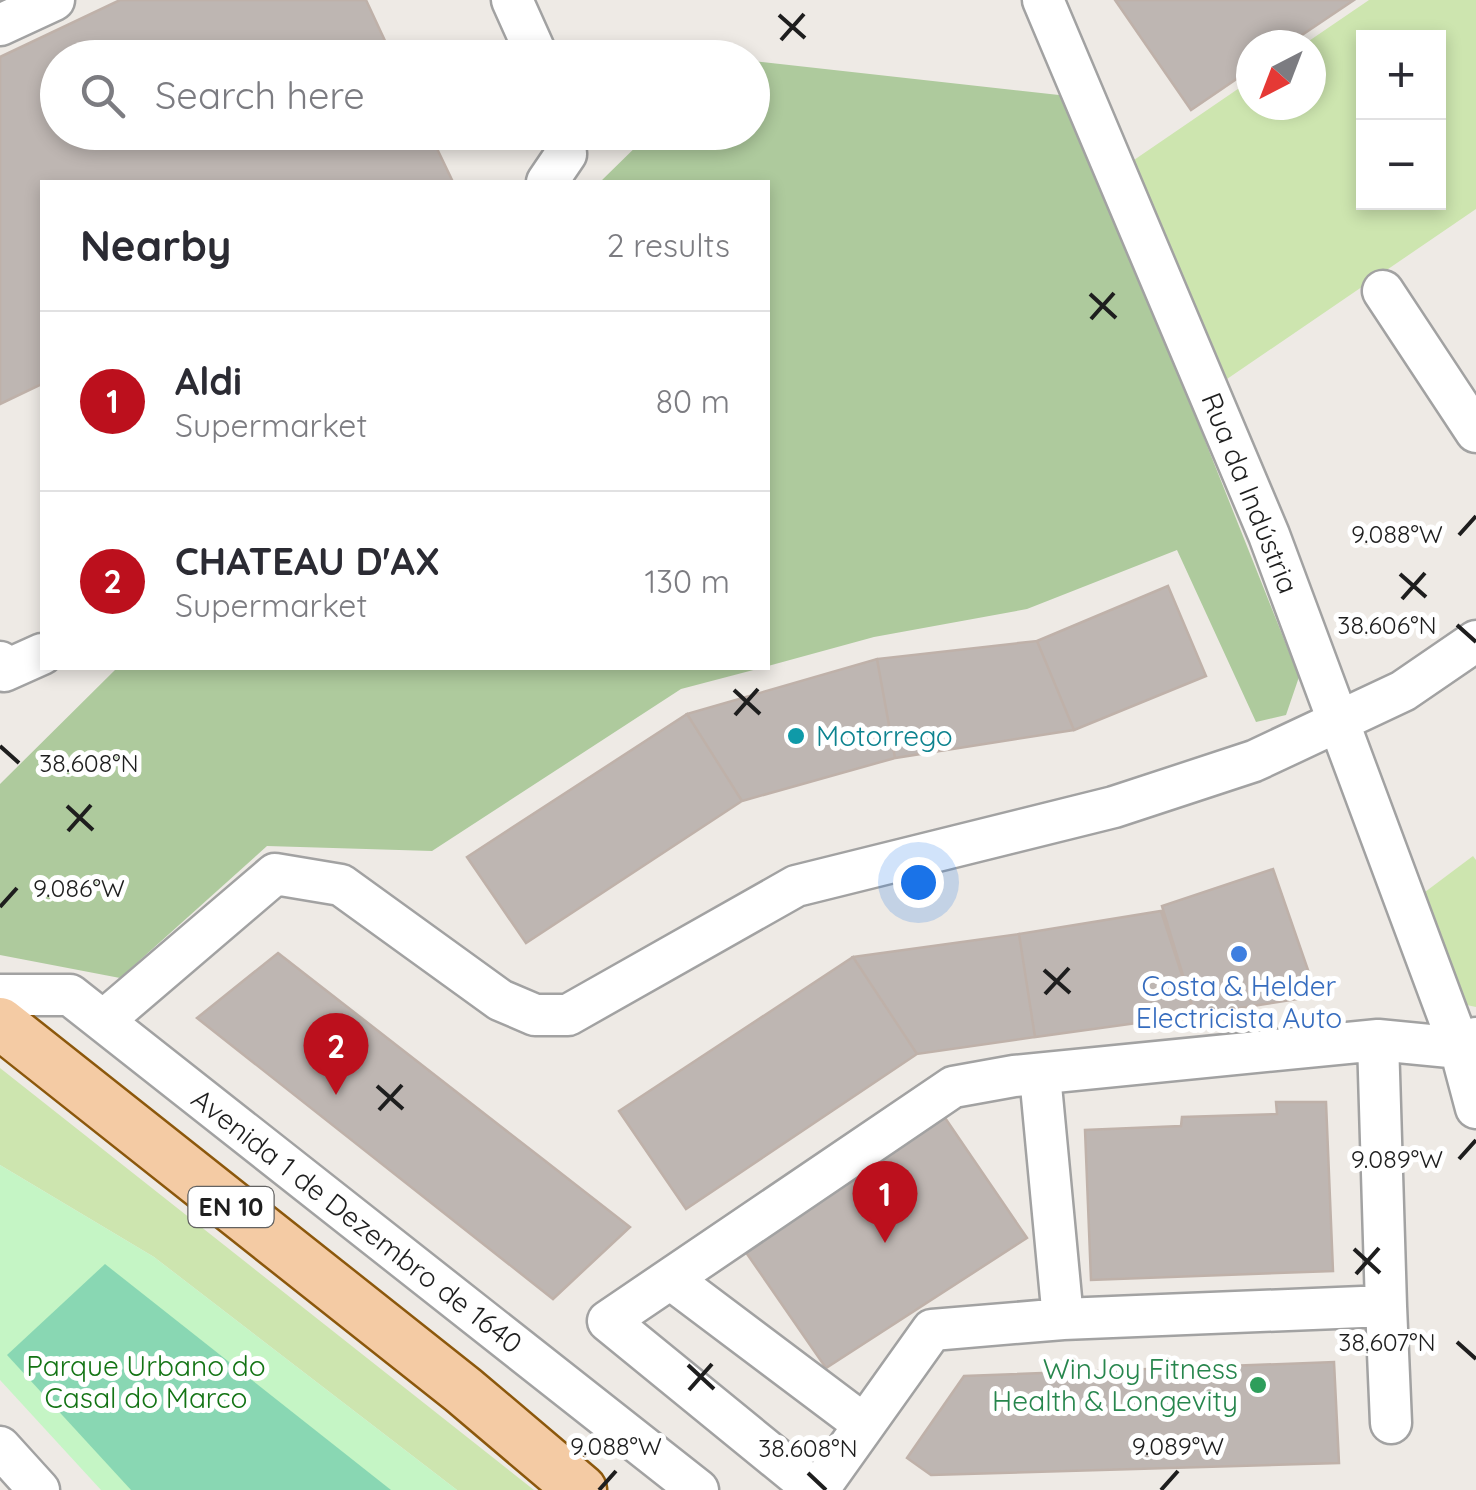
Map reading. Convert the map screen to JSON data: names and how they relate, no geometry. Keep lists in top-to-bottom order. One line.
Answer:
{"streets":{"main road":["EN 10"],"street":["Rua da Indústria","Avenida 1 de Dezembro de 1640"]},"parks":["Parque Urbano do Casal do Marco"],"places":["Motorrego","Costa & Helder Electricista Auto","WinJoy Fitness Health & Longevity"],"north":"bottom left","page":{"map_buttons":["+","−"],"search":"Search here","heading":["Nearby","2 results"],"list":[{"mark":"1","name":"Aldi","note":"Supermarket","value":"80 m"},{"mark":"2","name":"CHATEAU D'AX","note":"Supermarket","value":"130 m"}],"pins":["2","1"]},"coordinates":["9.088°W","38.606°N","38.608°N","9.086°W","9.089°W","38.607°N"]}
